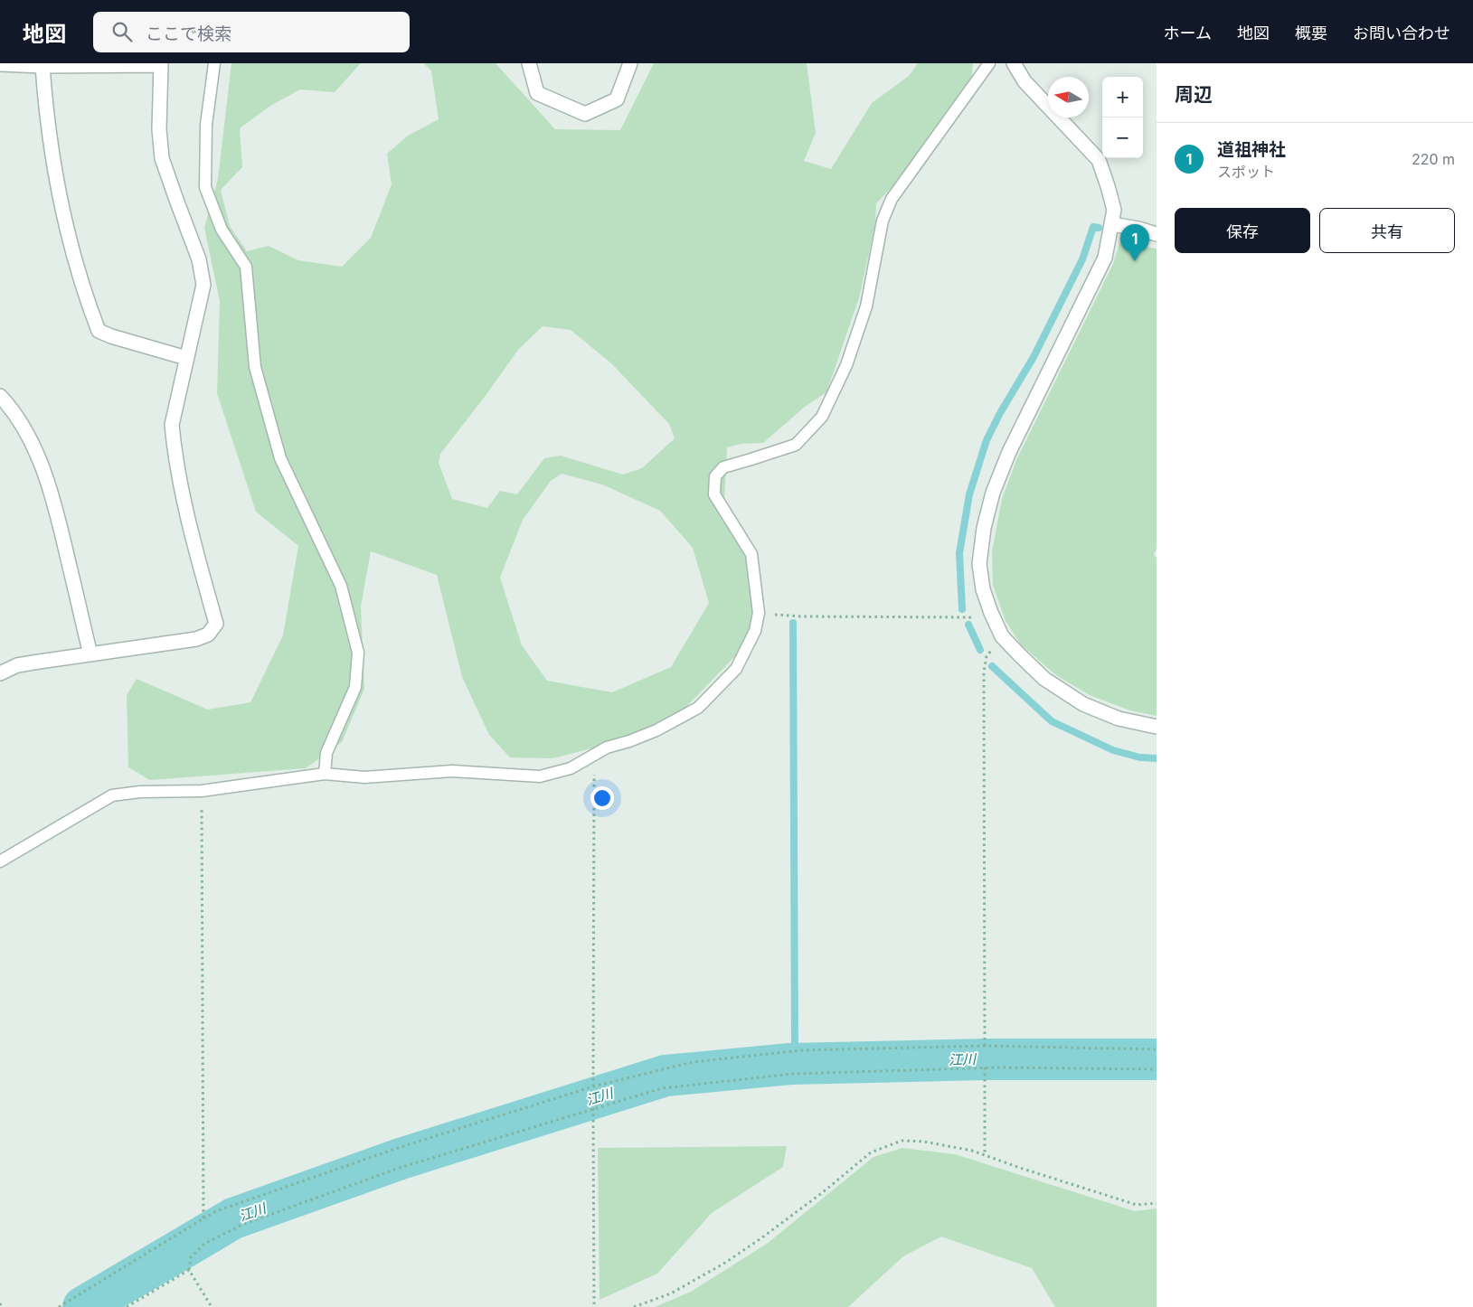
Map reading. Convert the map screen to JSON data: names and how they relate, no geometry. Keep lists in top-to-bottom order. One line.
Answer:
{"water":["江川"],"north":"left","page":{"header":"地図","search":"ここで検索","nav":["ホーム","地図","概要","お問い合わせ"],"heading":"周辺","map_buttons":["+","−"],"list":[{"mark":"1","name":"道祖神社","note":"スポット","value":"220 m"}],"buttons":["保存","共有"],"pins":"1"}}
